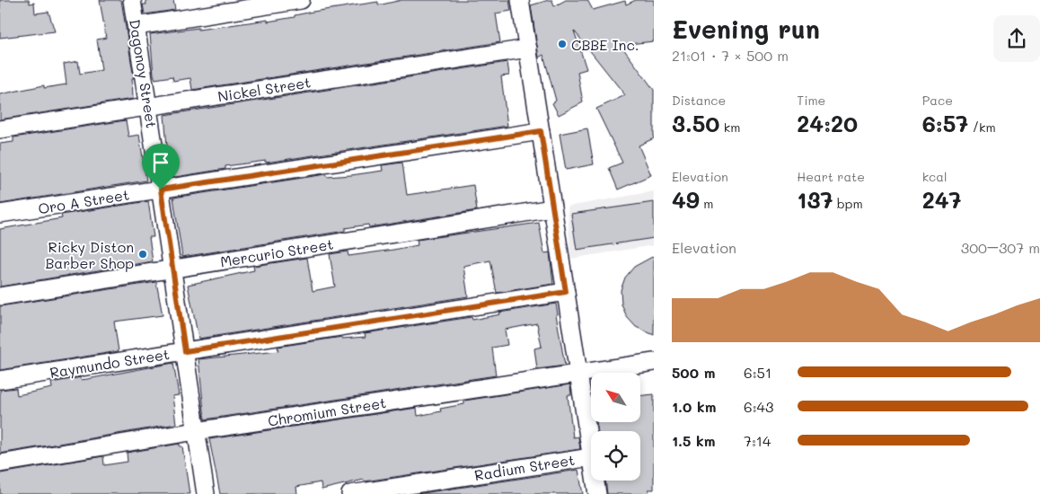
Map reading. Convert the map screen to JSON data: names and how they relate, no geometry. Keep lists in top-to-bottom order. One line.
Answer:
{"streets":{"street":["Dagonoy Street","Nickel Street","Oro A Street","Mercurio Street","Raymundo Street","Chromium Street","Radium Street"]},"crossings":[["Dagonoy Street","Nickel Street"],["Dagonoy Street","Oro A Street"],["Dagonoy Street","Mercurio Street"],["Dagonoy Street","Raymundo Street"],["Dagonoy Street","Chromium Street"]],"places":["CBBE Inc.","Ricky Diston Barber Shop"],"north":"top left","page":{"heading":["Evening run","21:01 · 7 × 500 m"],"stats":[["Distance","3.50 km"],["Time","24:20"],["Pace","6:57 /km"],["Elevation","49 m"],["Heart rate","137 bpm"],["kcal","247"]],"chart":["Elevation","300–307 m"],"list":[{"name":"500 m","note":"6:51"},{"name":"1.0 km","note":"6:43"},{"name":"1.5 km","note":"7:14"}]}}
